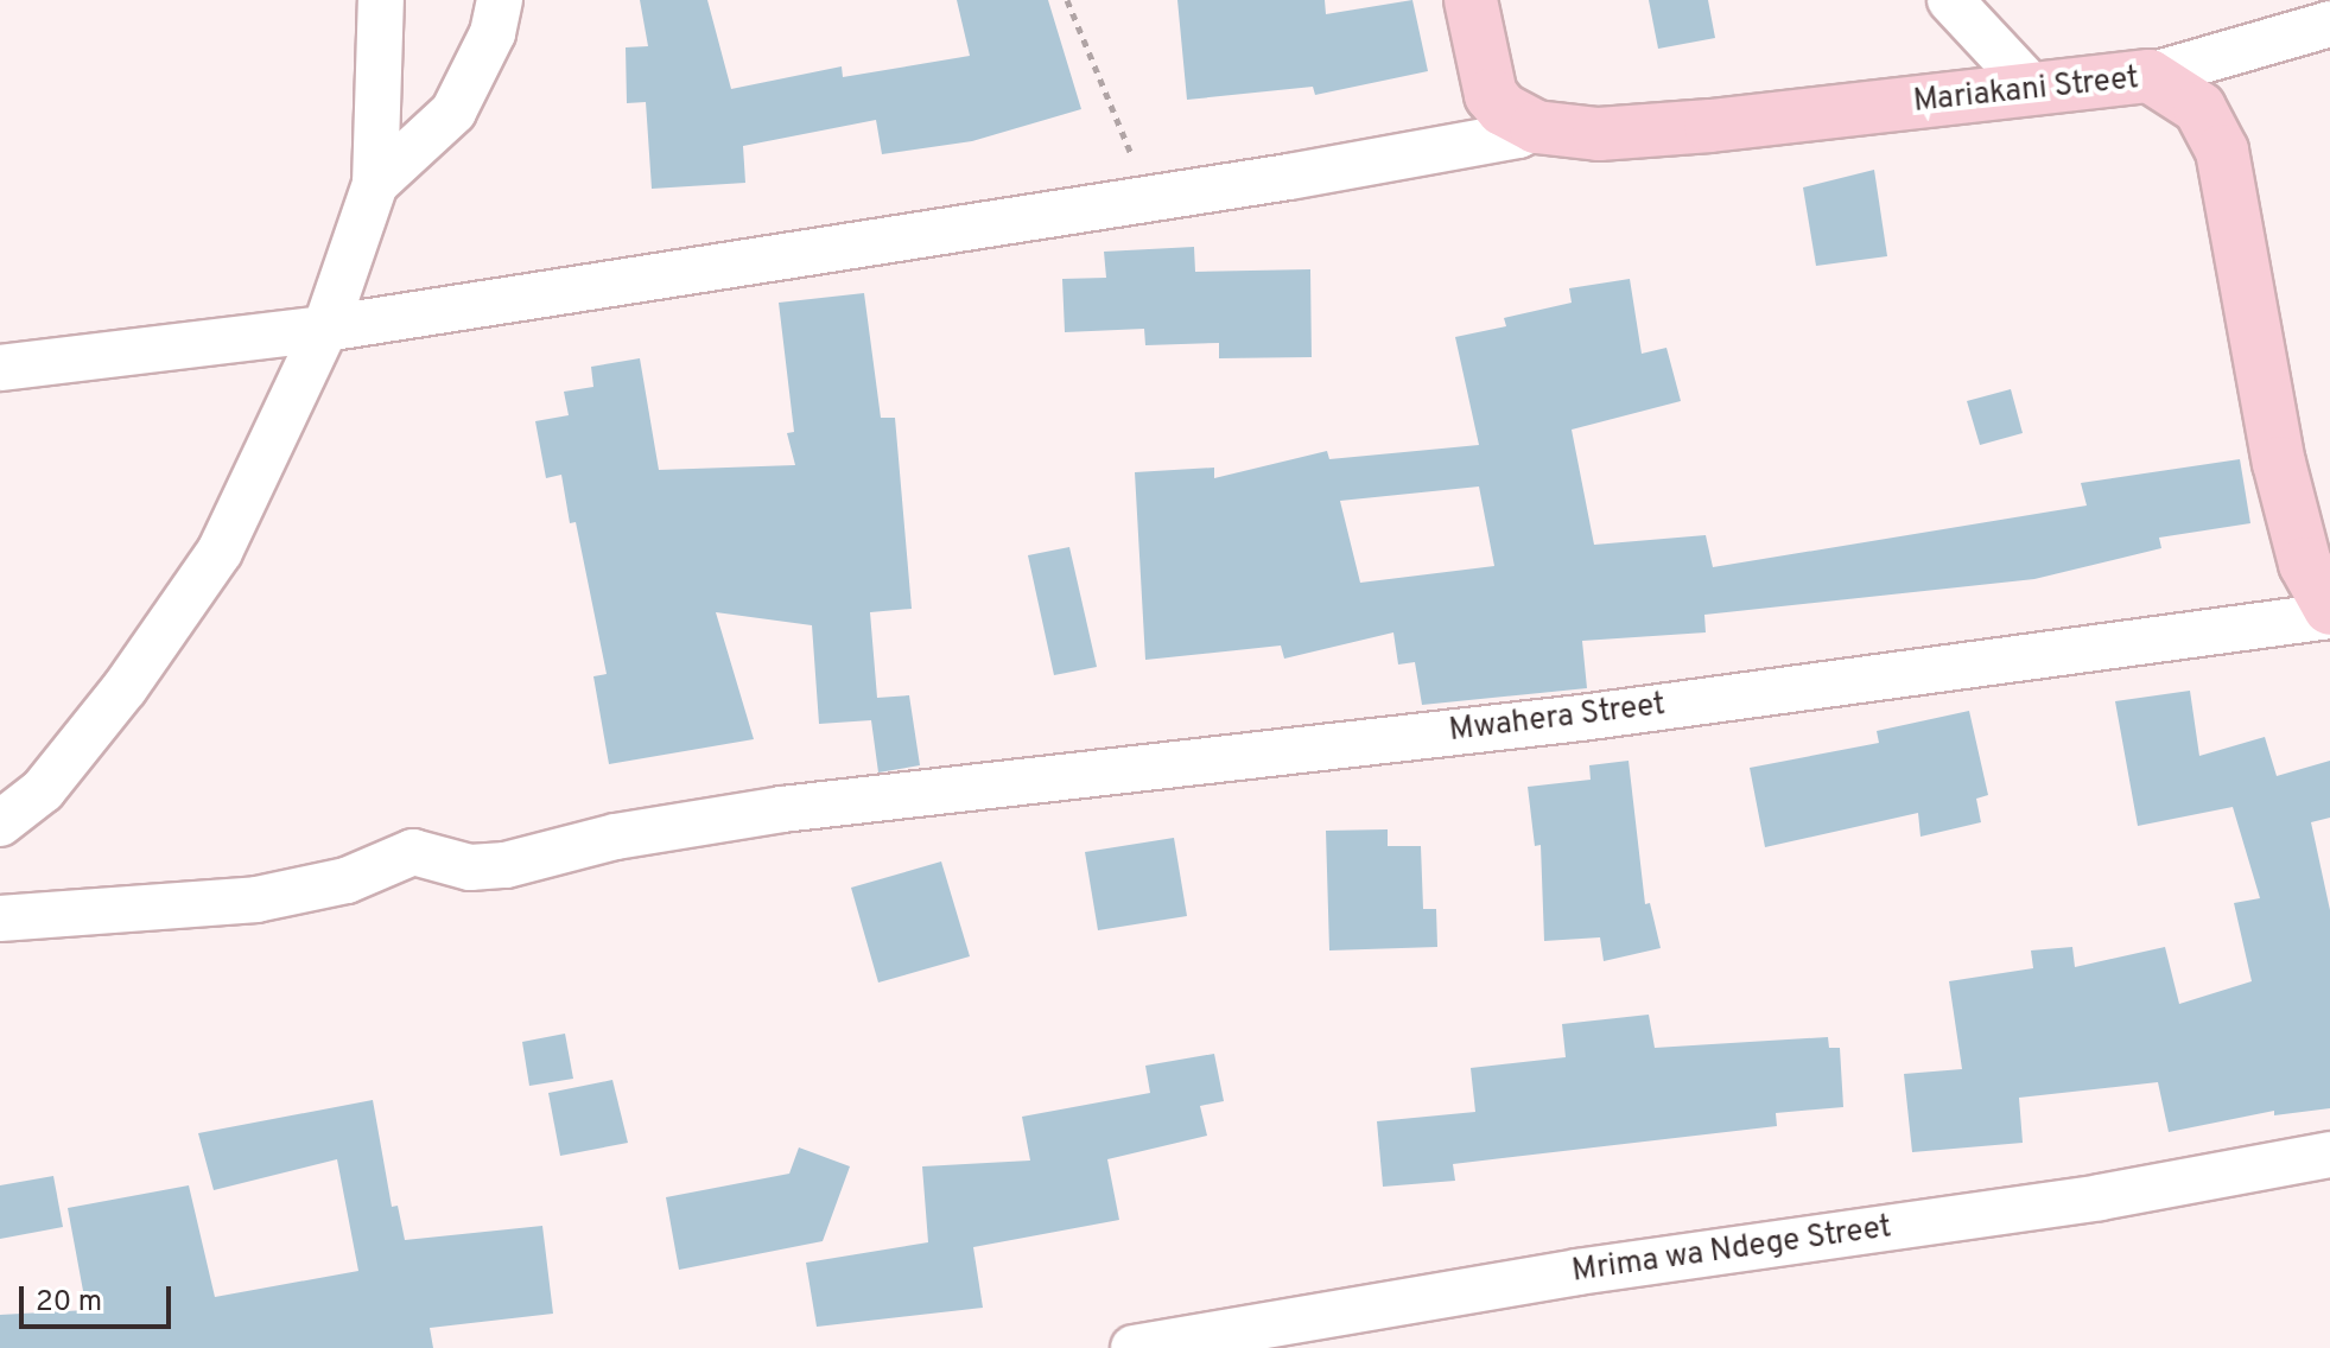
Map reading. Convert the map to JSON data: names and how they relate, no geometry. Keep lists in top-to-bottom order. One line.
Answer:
{"streets":{"street":["Mariakani Street","Mwahera Street","Mrima wa Ndege Street"]},"crossings":[["Mariakani Street","Mwahera Street"]],"scale_bar":"20 m"}
